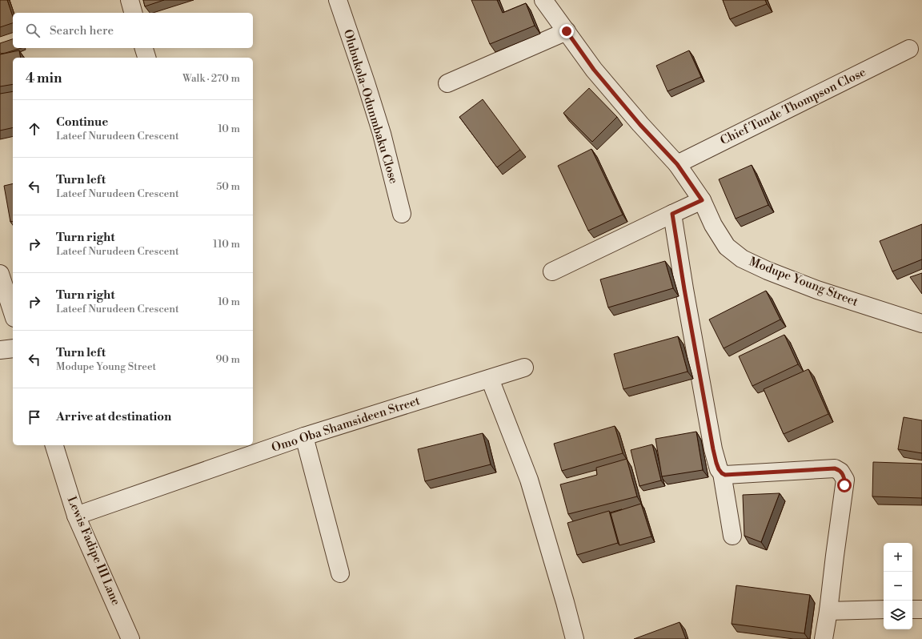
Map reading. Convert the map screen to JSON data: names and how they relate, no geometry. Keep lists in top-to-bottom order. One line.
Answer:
{"streets":{"street":["Olubukola-Odunmbaku Close","Chief Tunde Thompson Close","Modupe Young Street","Omo Oba Shamsideen Street","Lewis Fadipe III Lane"]},"crossings":[["Chief Tunde Thompson Close","Modupe Young Street"],["Omo Oba Shamsideen Street","Lewis Fadipe III Lane"]],"page":{"search":"Search here","heading":["4 min","Walk · 270 m"],"list":[["Continue","Lateef Nurudeen Crescent","10 m"],["Turn left","Lateef Nurudeen Crescent","50 m"],["Turn right","Lateef Nurudeen Crescent","110 m"],["Turn right","Lateef Nurudeen Crescent","10 m"],["Turn left","Modupe Young Street","90 m"],"Arrive at destination"],"map_buttons":["+","−"]}}
